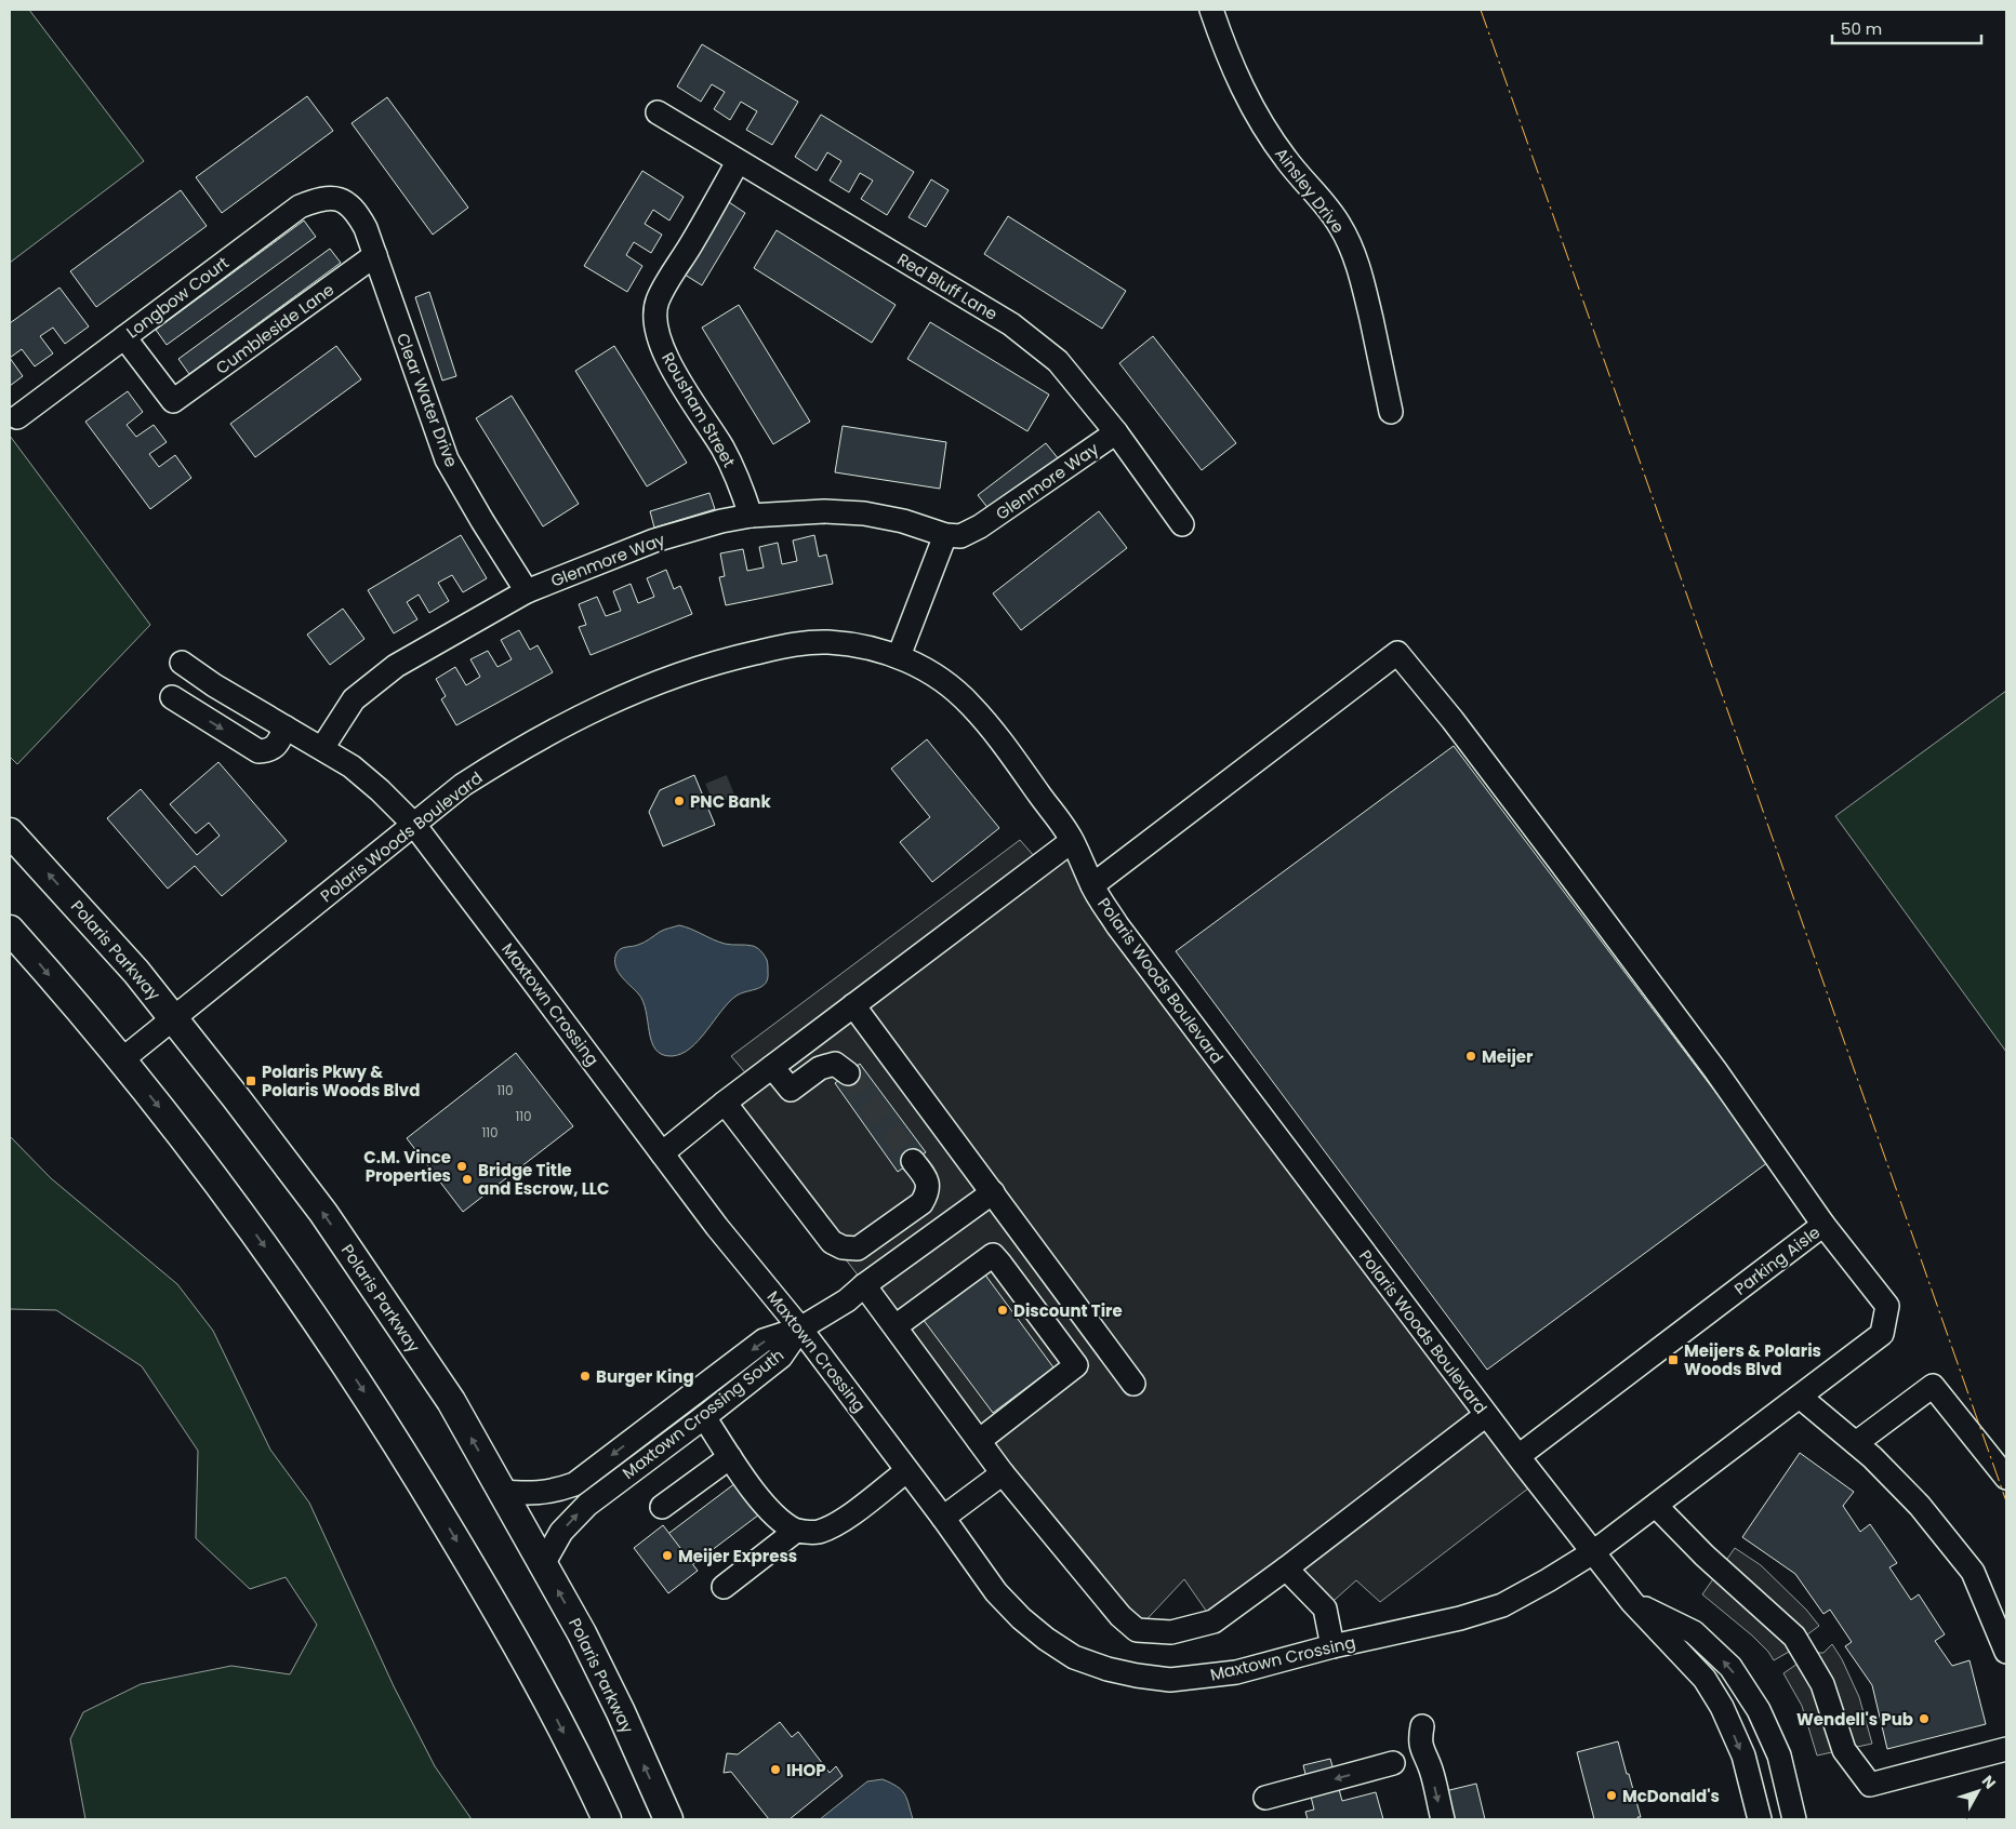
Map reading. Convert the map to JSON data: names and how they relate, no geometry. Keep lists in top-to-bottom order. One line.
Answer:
{"streets":{"main road":["Polaris Parkway"],"street":["Ainsley Drive","Red Bluff Lane","Longbow Court","Cumbleside Lane","Clear Water Drive","Rousham Street","Glenmore Way","Polaris Woods Boulevard","Maxtown Crossing","Parking Aisle","Maxtown Crossing South"]},"crossings":[["Red Bluff Lane","Rousham Street"],["Red Bluff Lane","Glenmore Way"],["Longbow Court","Cumbleside Lane"],["Longbow Court","Clear Water Drive"],["Cumbleside Lane","Clear Water Drive"],["Clear Water Drive","Glenmore Way"],["Rousham Street","Glenmore Way"],["Glenmore Way","Maxtown Crossing"],["Polaris Woods Boulevard","Polaris Parkway"],["Polaris Woods Boulevard","Maxtown Crossing"],["Polaris Woods Boulevard","Parking Aisle"],["Polaris Parkway","Maxtown Crossing South"],["Maxtown Crossing","Parking Aisle"],["Maxtown Crossing","Maxtown Crossing South"]],"places":{"other":["PNC Bank","Meijer","C.M. Vince Properties","Bridge Title and Escrow, LLC","Discount Tire","Burger King","Meijer Express","Wendell's Pub","IHOP","McDonald's"],"transit":["Polaris Pkwy & Polaris Woods Blvd","Meijers & Polaris Woods Blvd"]},"house_numbers":["110","110","110"],"scale_bar":"50 m","north":"top right"}
